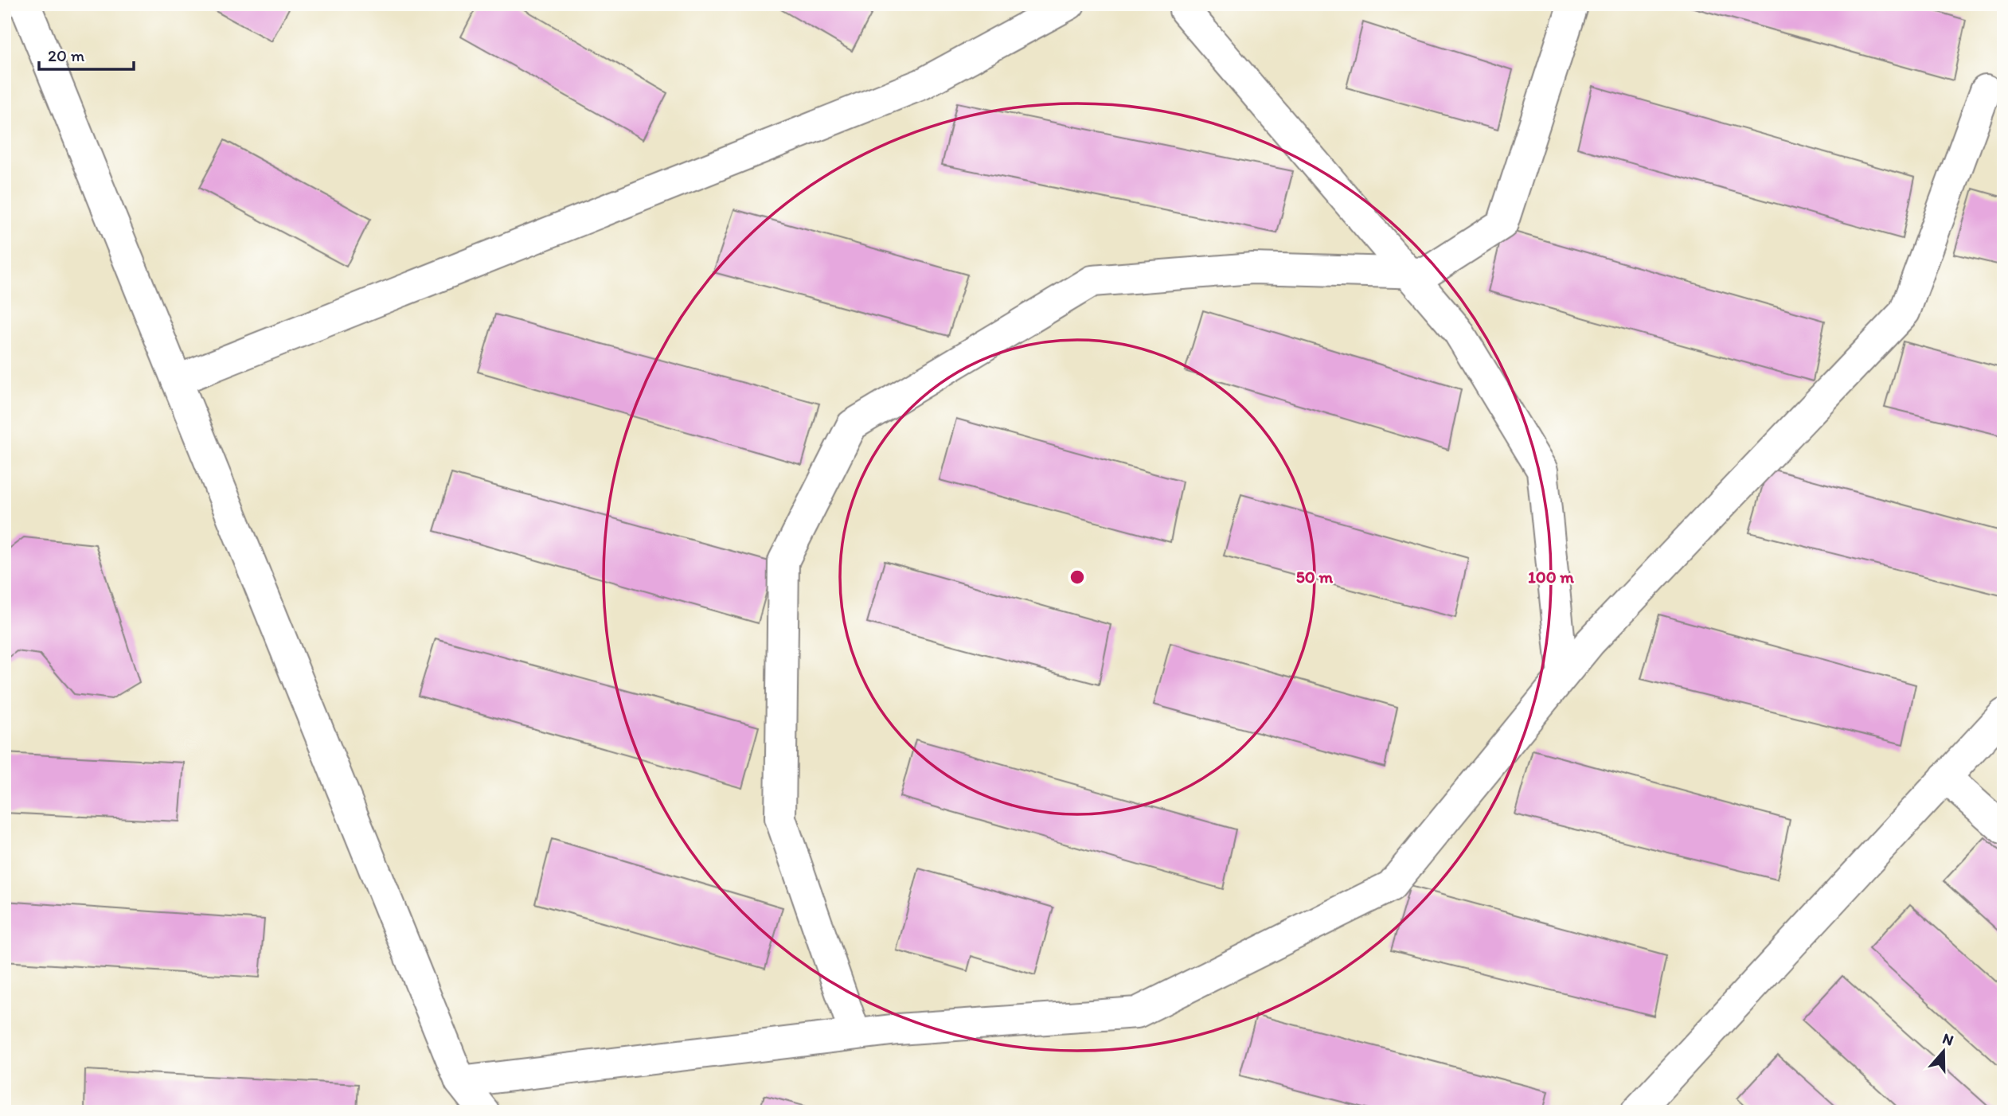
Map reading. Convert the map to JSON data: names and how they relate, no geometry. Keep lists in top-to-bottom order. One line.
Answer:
{"scale_bar":"20 m","north":"top","rings":["50 m","100 m"]}
